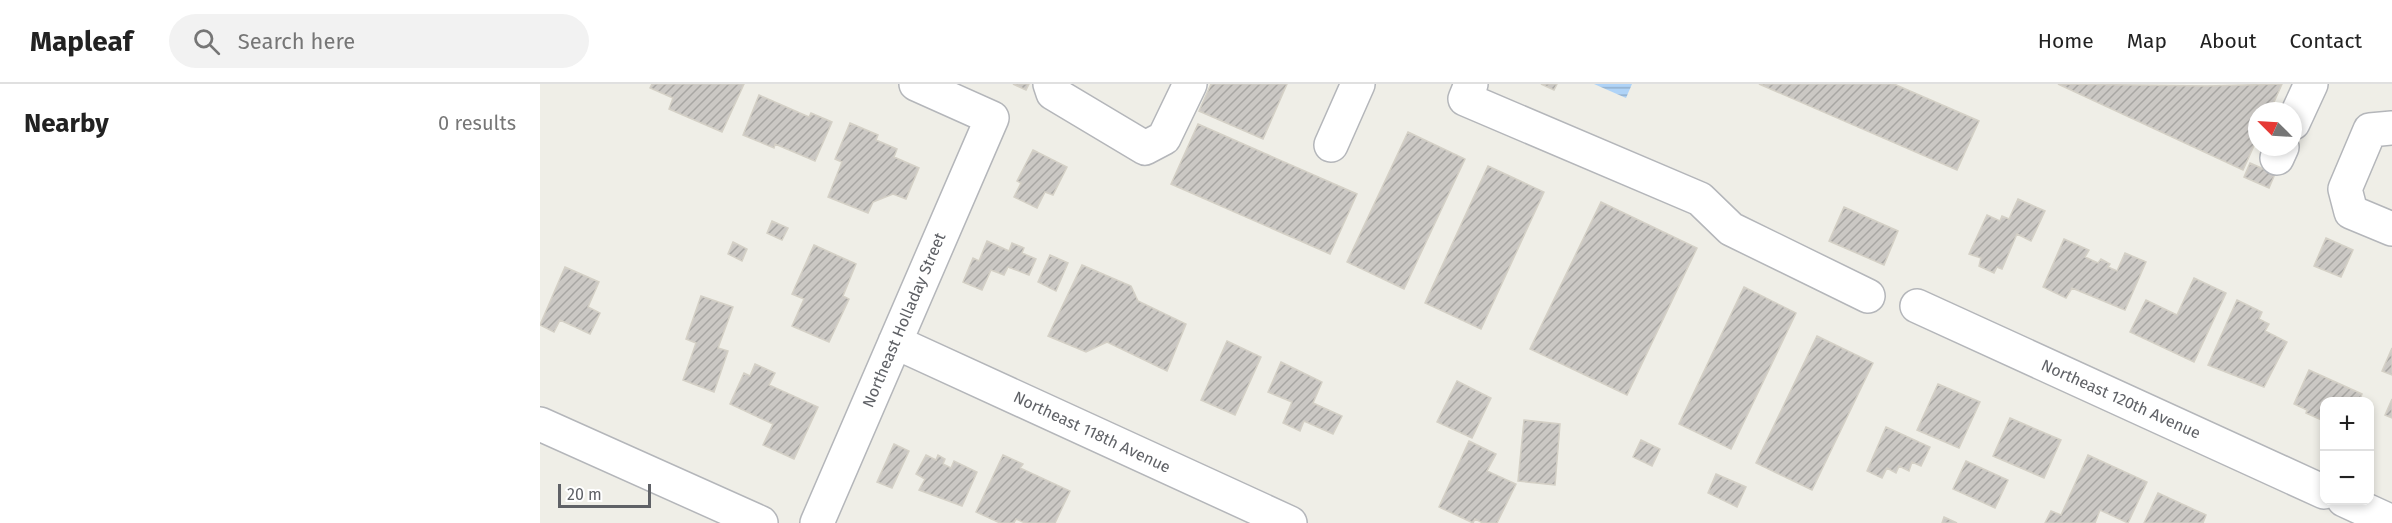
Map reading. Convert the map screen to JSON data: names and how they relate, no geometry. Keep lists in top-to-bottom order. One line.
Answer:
{"streets":{"street":["Northeast Holladay Street","Northeast 120th Avenue","Northeast 118th Avenue"]},"crossings":[["Northeast Holladay Street","Northeast 118th Avenue"]],"scale_bar":"20 m","north":"top left","page":{"header":"Mapleaf","search":"Search here","nav":["Home","Map","About","Contact"],"heading":["Nearby","0 results"],"map_buttons":["+","−"],"scale":"20 m"}}
